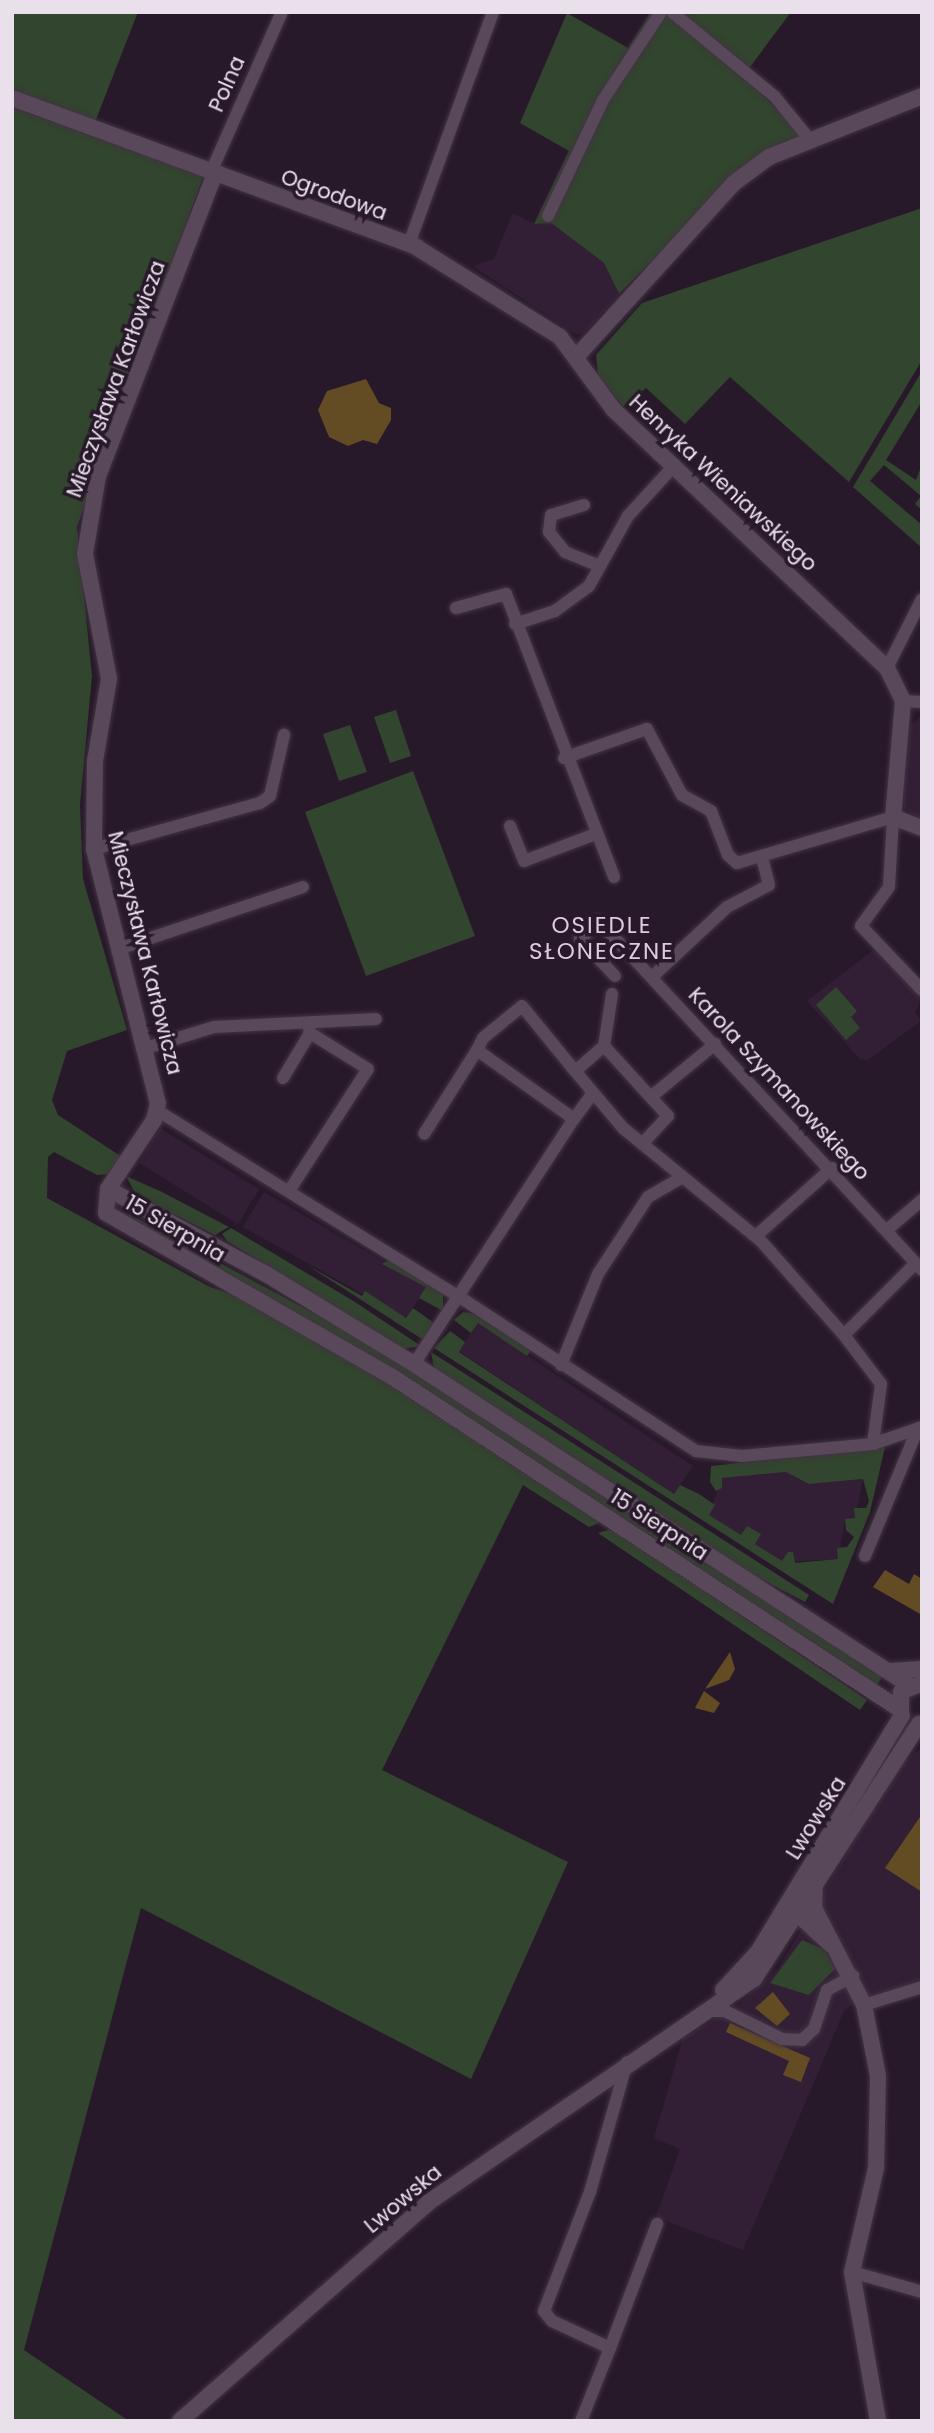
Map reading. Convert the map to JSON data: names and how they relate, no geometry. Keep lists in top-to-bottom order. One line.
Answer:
{"streets":{"street":["Polna","Ogrodowa","Mieczysława Karłowicza","Henryka Wieniawskiego","Karola Szymanowskiego","15 Sierpnia","Lwowska"]},"crossings":[["Polna","Ogrodowa"],["Polna","Mieczysława Karłowicza"],["Ogrodowa","Mieczysława Karłowicza"],["Ogrodowa","Henryka Wieniawskiego"],["15 Sierpnia","Lwowska"]],"districts":["OSIEDLE SŁONECZNE"]}
